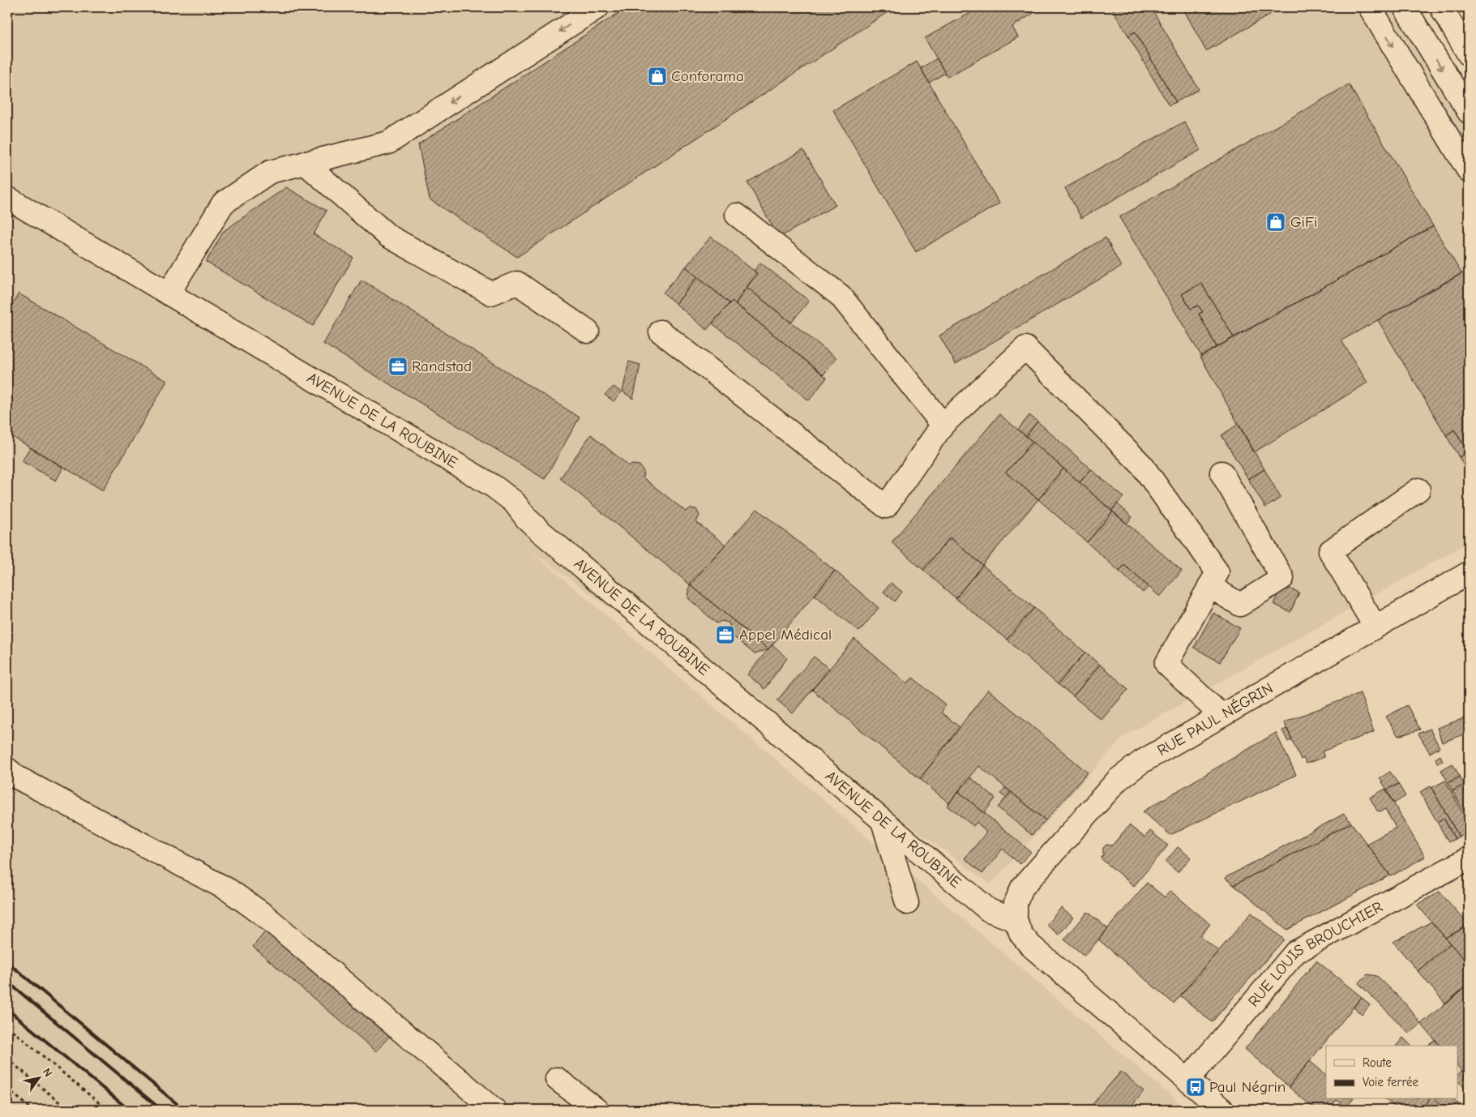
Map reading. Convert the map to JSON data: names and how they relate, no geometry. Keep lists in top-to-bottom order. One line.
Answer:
{"streets":{"street":["AVENUE DE LA ROUBINE","RUE PAUL NÉGRIN","RUE LOUIS BROUCHIER"]},"crossings":[["AVENUE DE LA ROUBINE","RUE PAUL NÉGRIN"]],"places":{"shop":["Conforama","GiFi"],"office":["Randstad","Appel Médical"],"bus stop":["Paul Négrin"]},"legend":["Route","Voie ferrée"],"north":"top right"}
